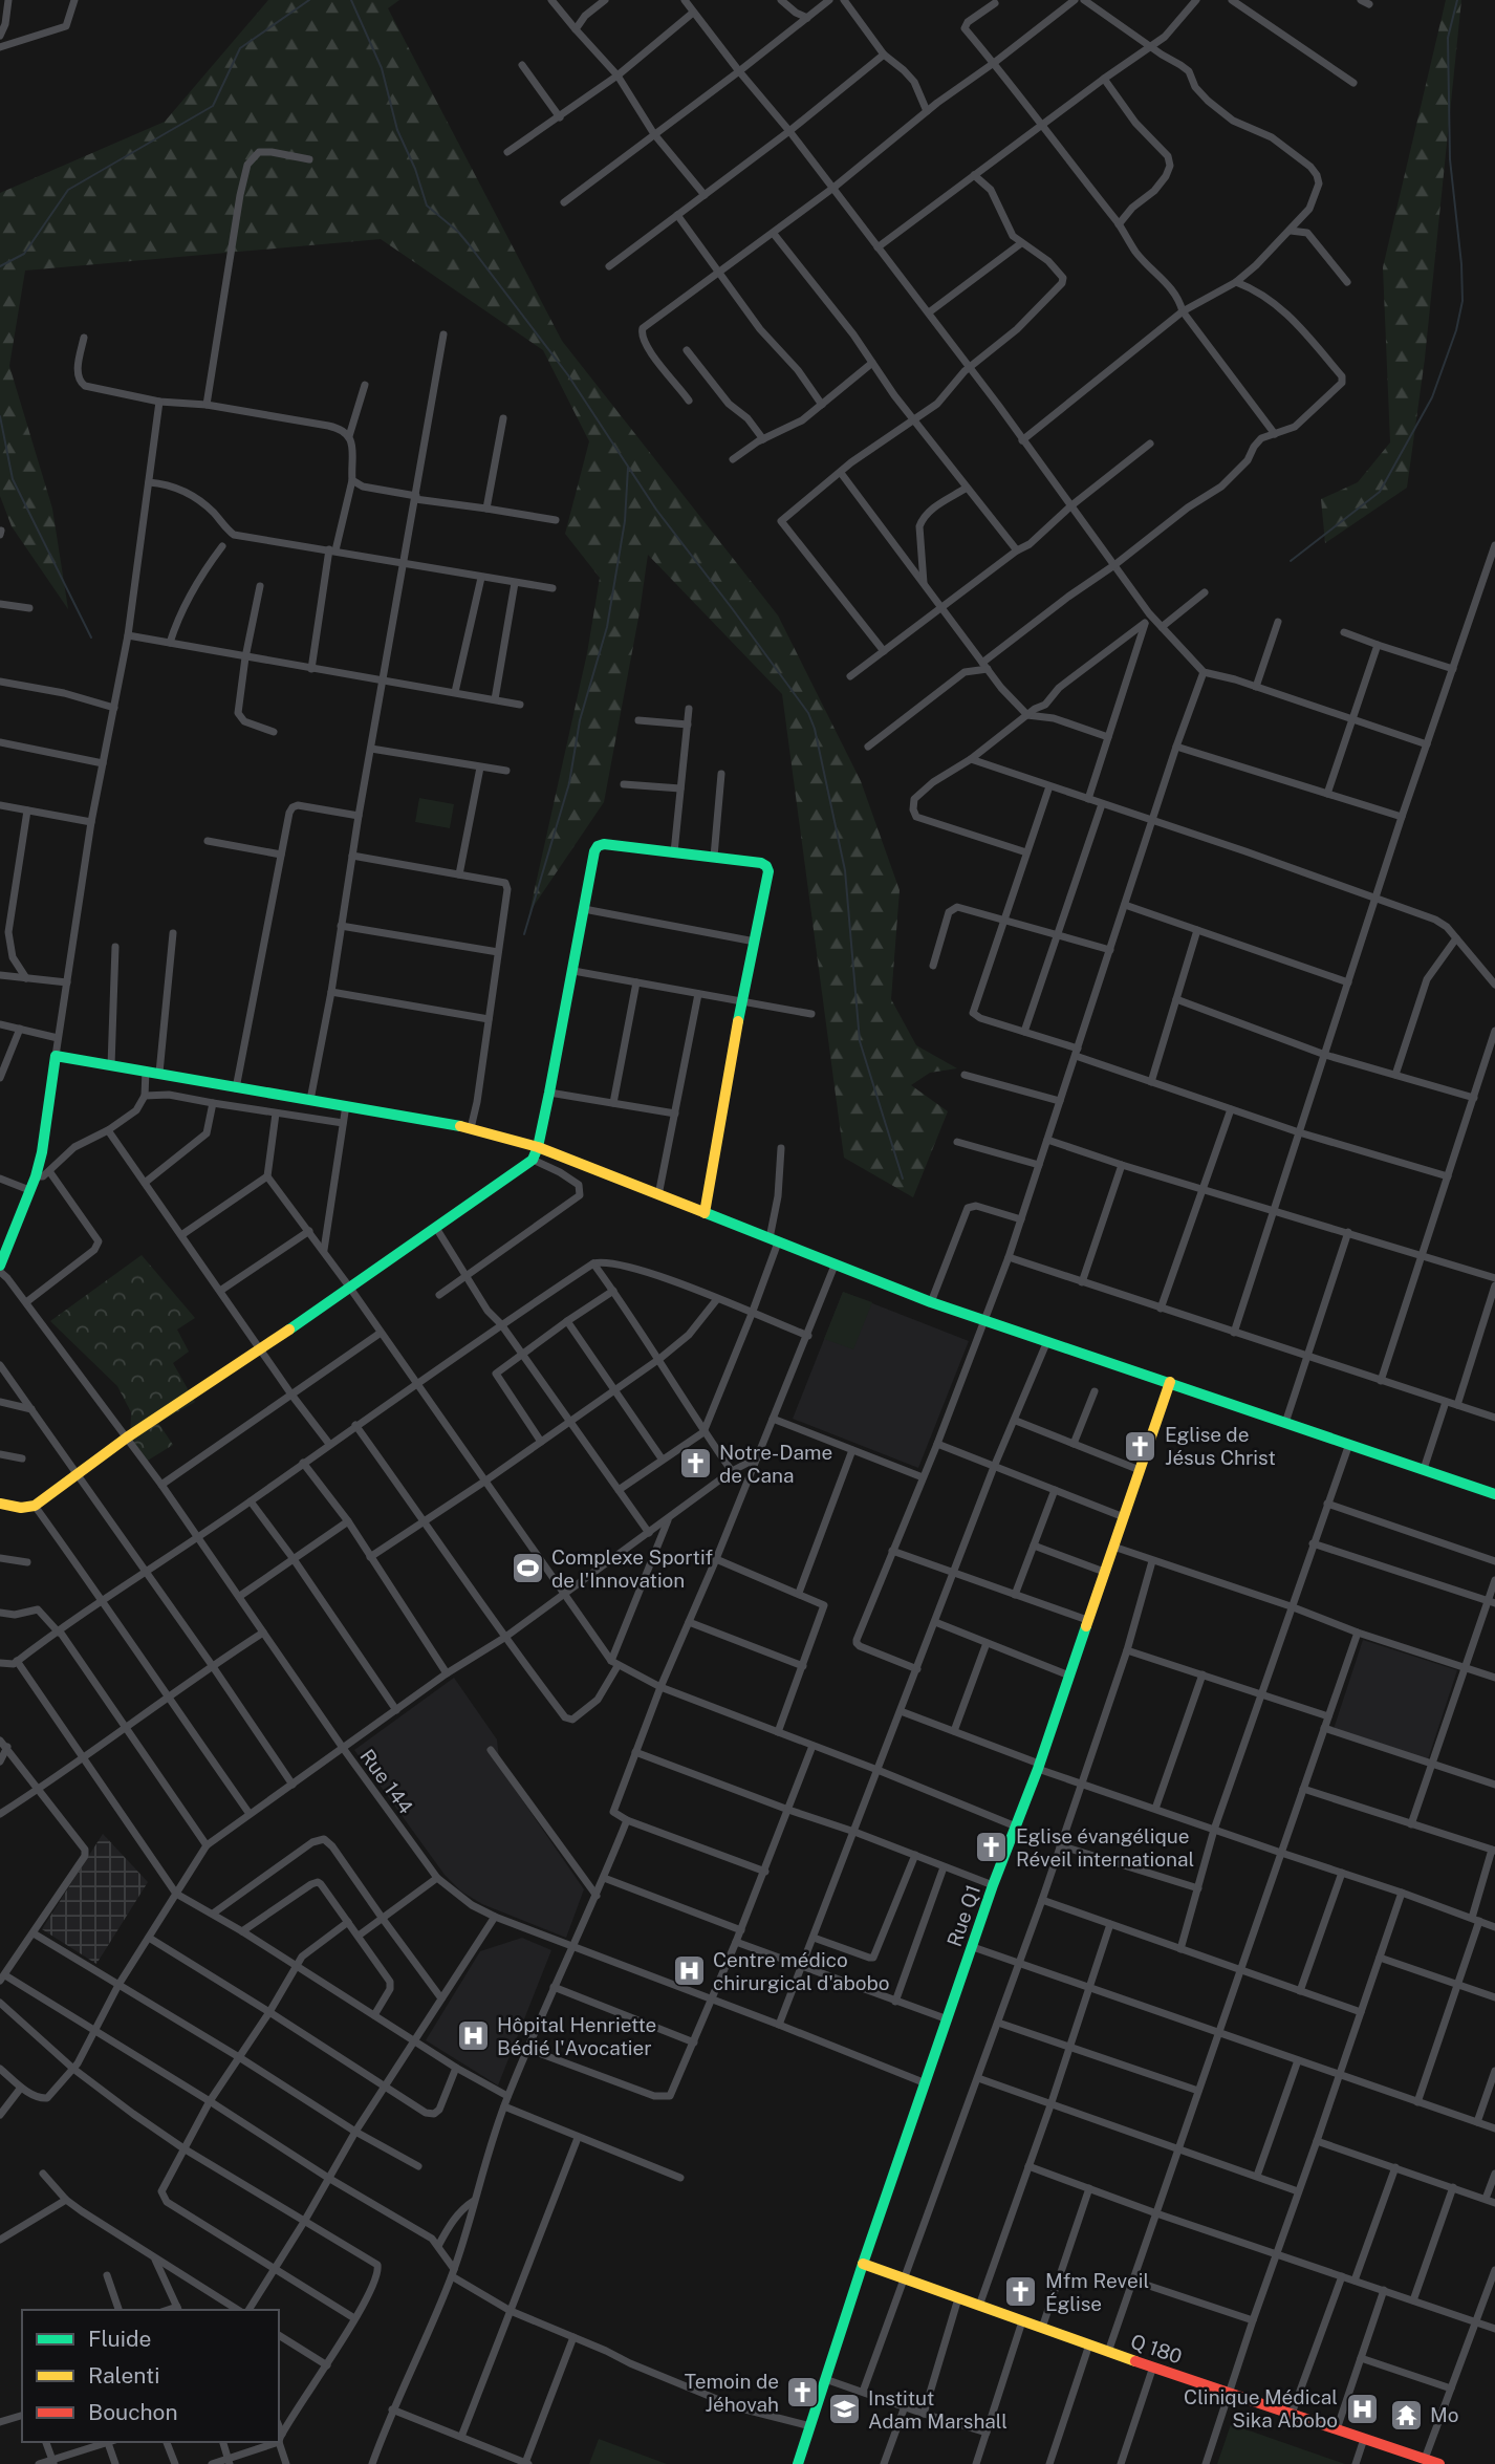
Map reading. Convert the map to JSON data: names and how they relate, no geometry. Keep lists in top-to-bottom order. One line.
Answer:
{"streets":{"street":["Rue 144","Rue Q1","Q 180"]},"crossings":[["Rue 144","Rue Q1"],["Rue Q1","Q 180"]],"places":{"church":["Eglise de Jésus Christ","Notre-Dame de Cana","Eglise évangélique Réveil international","Mfm Reveil Église","Temoin de Jéhovah"],"sports":["Complexe Sportif de l'Innovation"],"hospital":["Centre médico chirurgical d'abobo","Hôpital Henriette Bédié l'Avocatier","Clinique Médical Sika Abobo"],"school or university":["Institut Adam Marshall"],"temple":["Mo"]},"legend":["Fluide","Ralenti","Bouchon"]}
